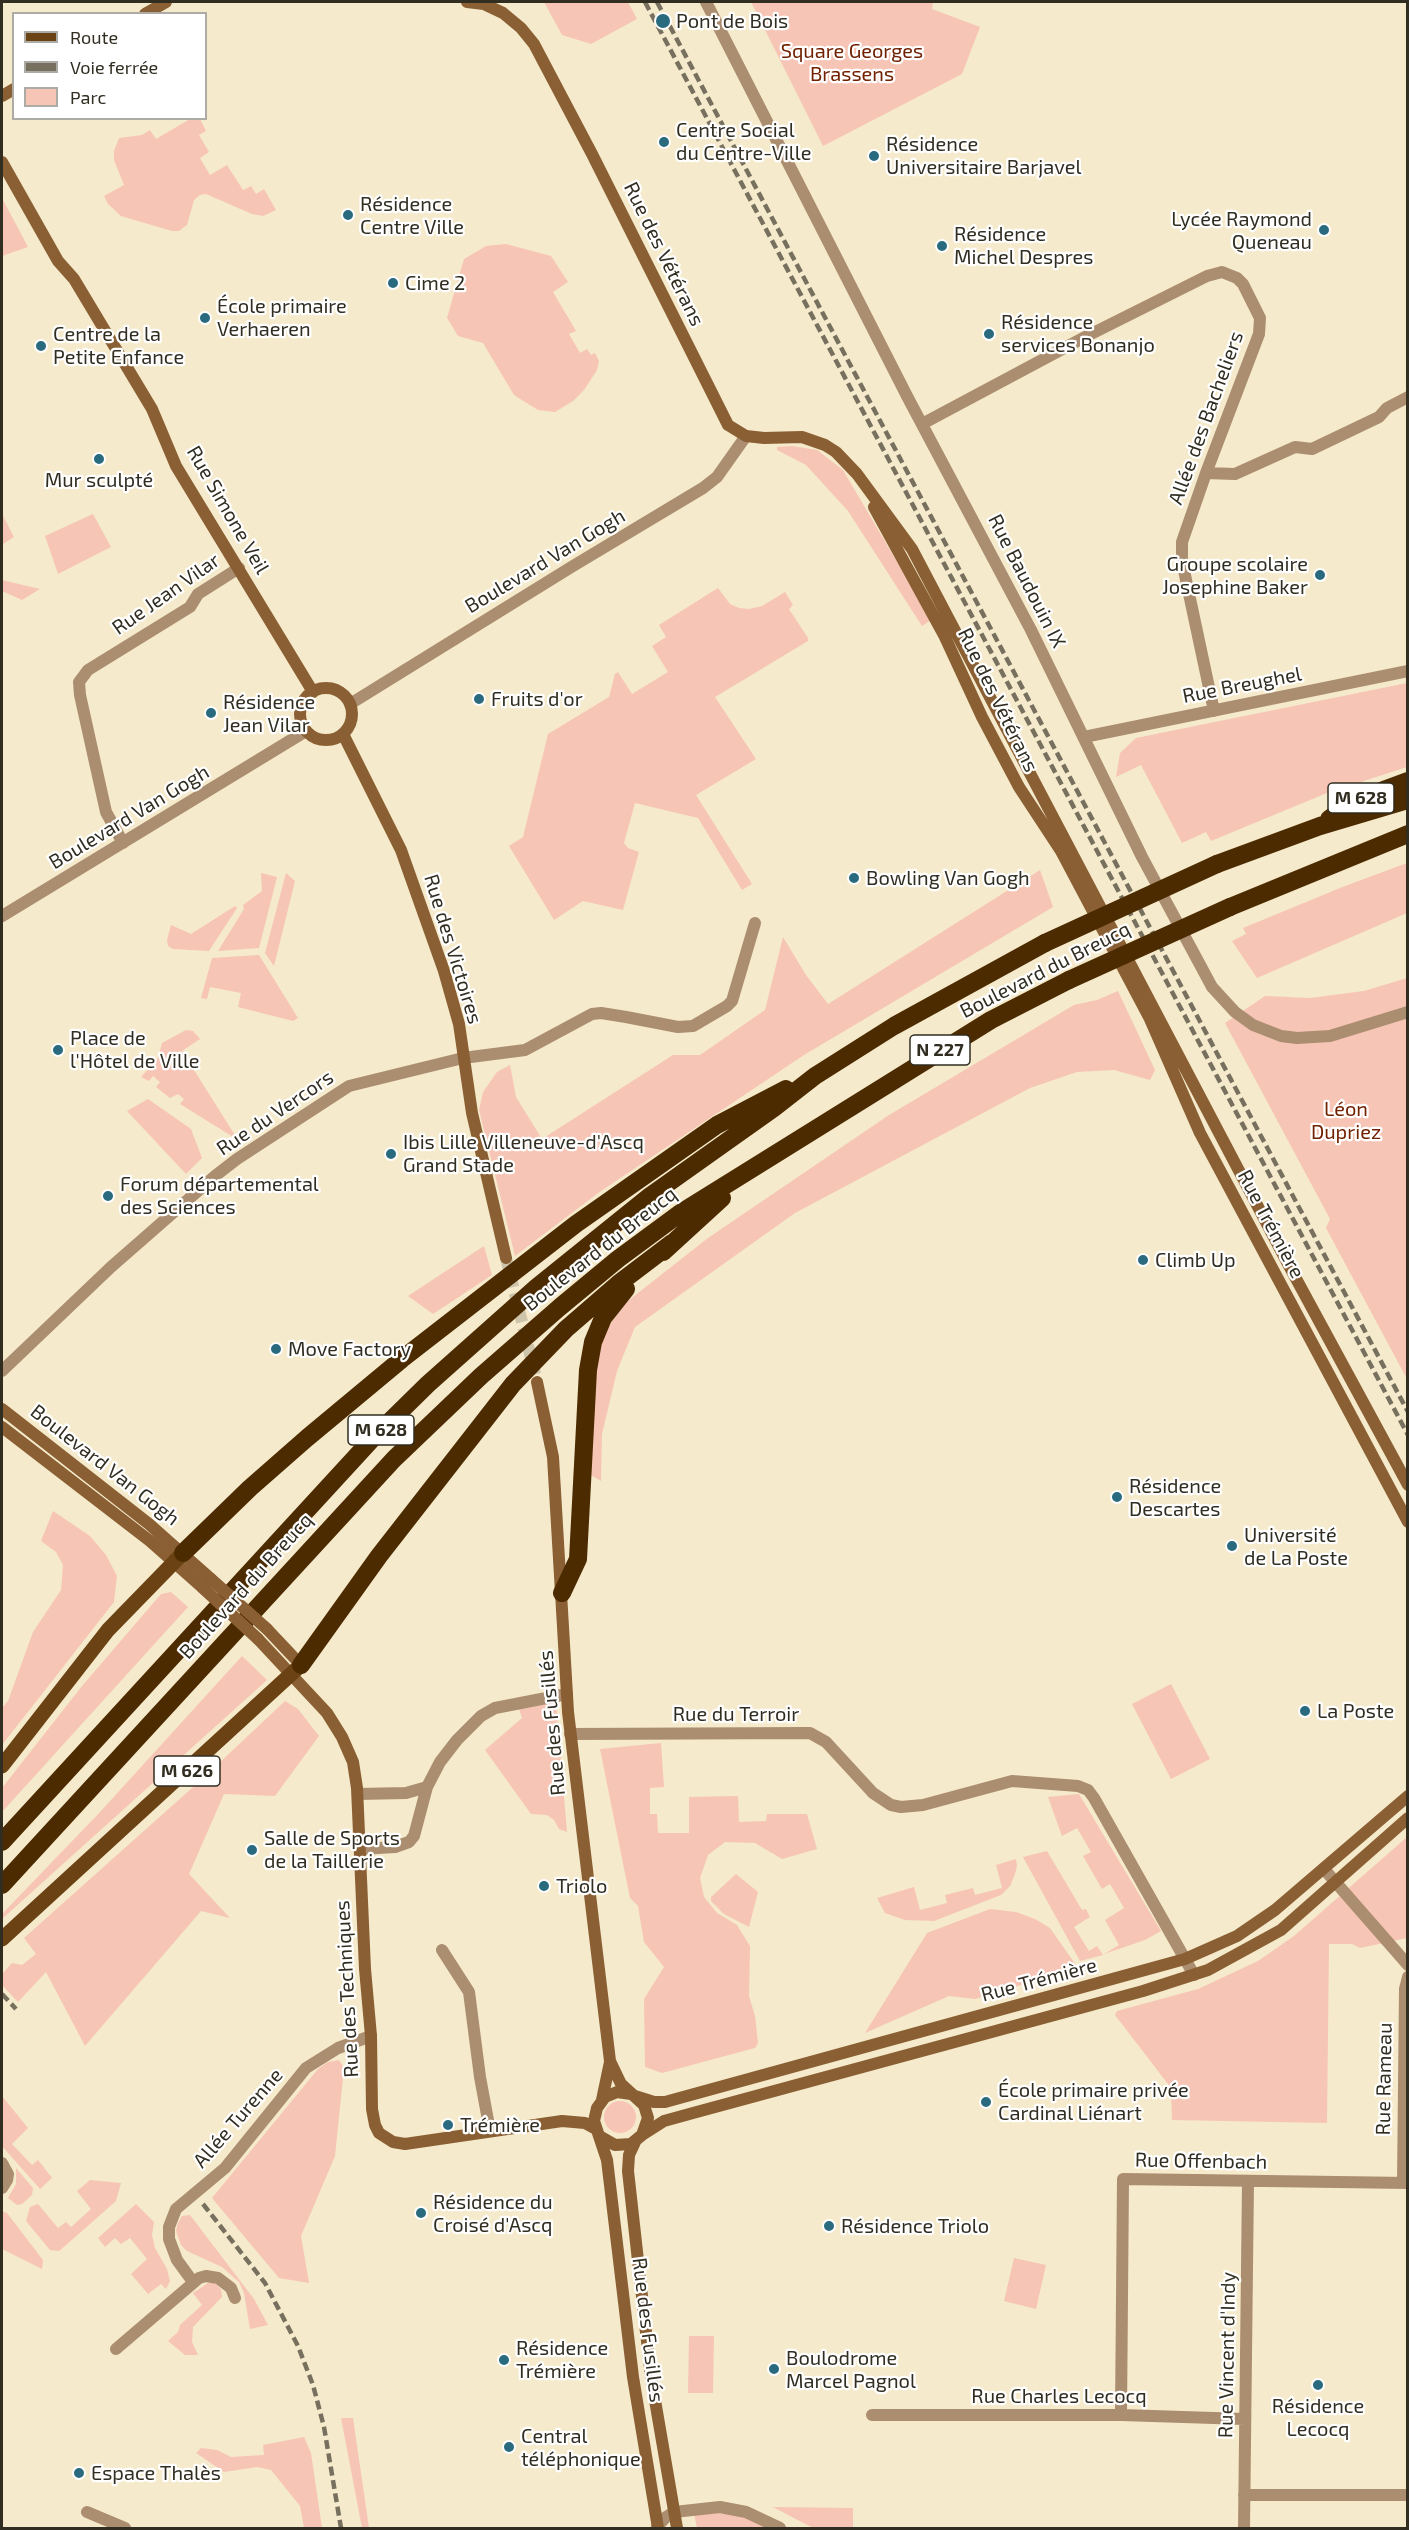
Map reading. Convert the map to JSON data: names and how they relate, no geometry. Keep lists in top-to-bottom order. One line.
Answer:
{"streets":{"highway":["M 628","Boulevard du Breucq","N 227"],"main road":["Rue des Vétérans","Rue Simone Veil","Boulevard Van Gogh","Rue des Victoires","Rue Trémière","Rue des Fusillés","M 626","Rue des Techniques"],"street":["Allée des Bacheliers","Rue Baudouin IX","Rue Jean Vilar","Rue Breughel","Rue du Vercors","Rue du Terroir","Rue Rameau","Allée Turenne","Rue Offenbach","Rue Vincent d'Indy","Rue Charles Lecocq"]},"crossings":[["Rue des Vétérans","Boulevard Van Gogh"],["Rue des Vétérans","Rue Trémière"],["Allée des Bacheliers","Rue Baudouin IX"],["Allée des Bacheliers","Rue Breughel"],["Rue Simone Veil","Boulevard Van Gogh"],["Rue Simone Veil","Rue Jean Vilar"],["Rue Simone Veil","Rue des Victoires"],["Boulevard Van Gogh","Rue Jean Vilar"],["Boulevard Van Gogh","Rue des Victoires"],["Rue Baudouin IX","Rue Breughel"],["M 628","Boulevard du Breucq"],["Rue des Victoires","Rue du Vercors"],["Rue Trémière","Rue du Terroir"],["Rue Trémière","Rue des Fusillés"],["Rue Trémière","Rue des Techniques"],["Rue du Terroir","Rue des Fusillés"],["Rue des Fusillés","Rue des Techniques"],["M 626","Rue des Techniques"],["Rue des Techniques","Allée Turenne"],["Rue Rameau","Rue Offenbach"],["Rue Offenbach","Rue Vincent d'Indy"],["Rue Offenbach","Rue Charles Lecocq"],["Rue Vincent d'Indy","Rue Charles Lecocq"]],"parks":["Square Georges Brassens","Léon Dupriez"],"places":["Pont de Bois","Centre Social du Centre-Ville","Résidence Universitaire Barjavel","Résidence Centre Ville","Lycée Raymond Queneau","Résidence Michel Despres","Cime 2","École primaire Verhaeren","Résidence services Bonanjo","Centre de la Petite Enfance","Mur sculpté","Groupe scolaire Josephine Baker","Fruits d'or","Résidence Jean Vilar","Bowling Van Gogh","Place de l'Hôtel de Ville","Ibis Lille Villeneuve-d'Ascq Grand Stade","Forum départemental des Sciences","Climb Up","Move Factory","Résidence Descartes","Université de La Poste","La Poste","Salle de Sports de la Taillerie","Triolo","École primaire privée Cardinal Liénart","Trémière","Résidence du Croisé d'Ascq","Résidence Triolo","Résidence Trémière","Boulodrome Marcel Pagnol","Résidence Lecocq","Central téléphonique","Espace Thalès"],"legend":["Route","Voie ferrée","Parc"]}
